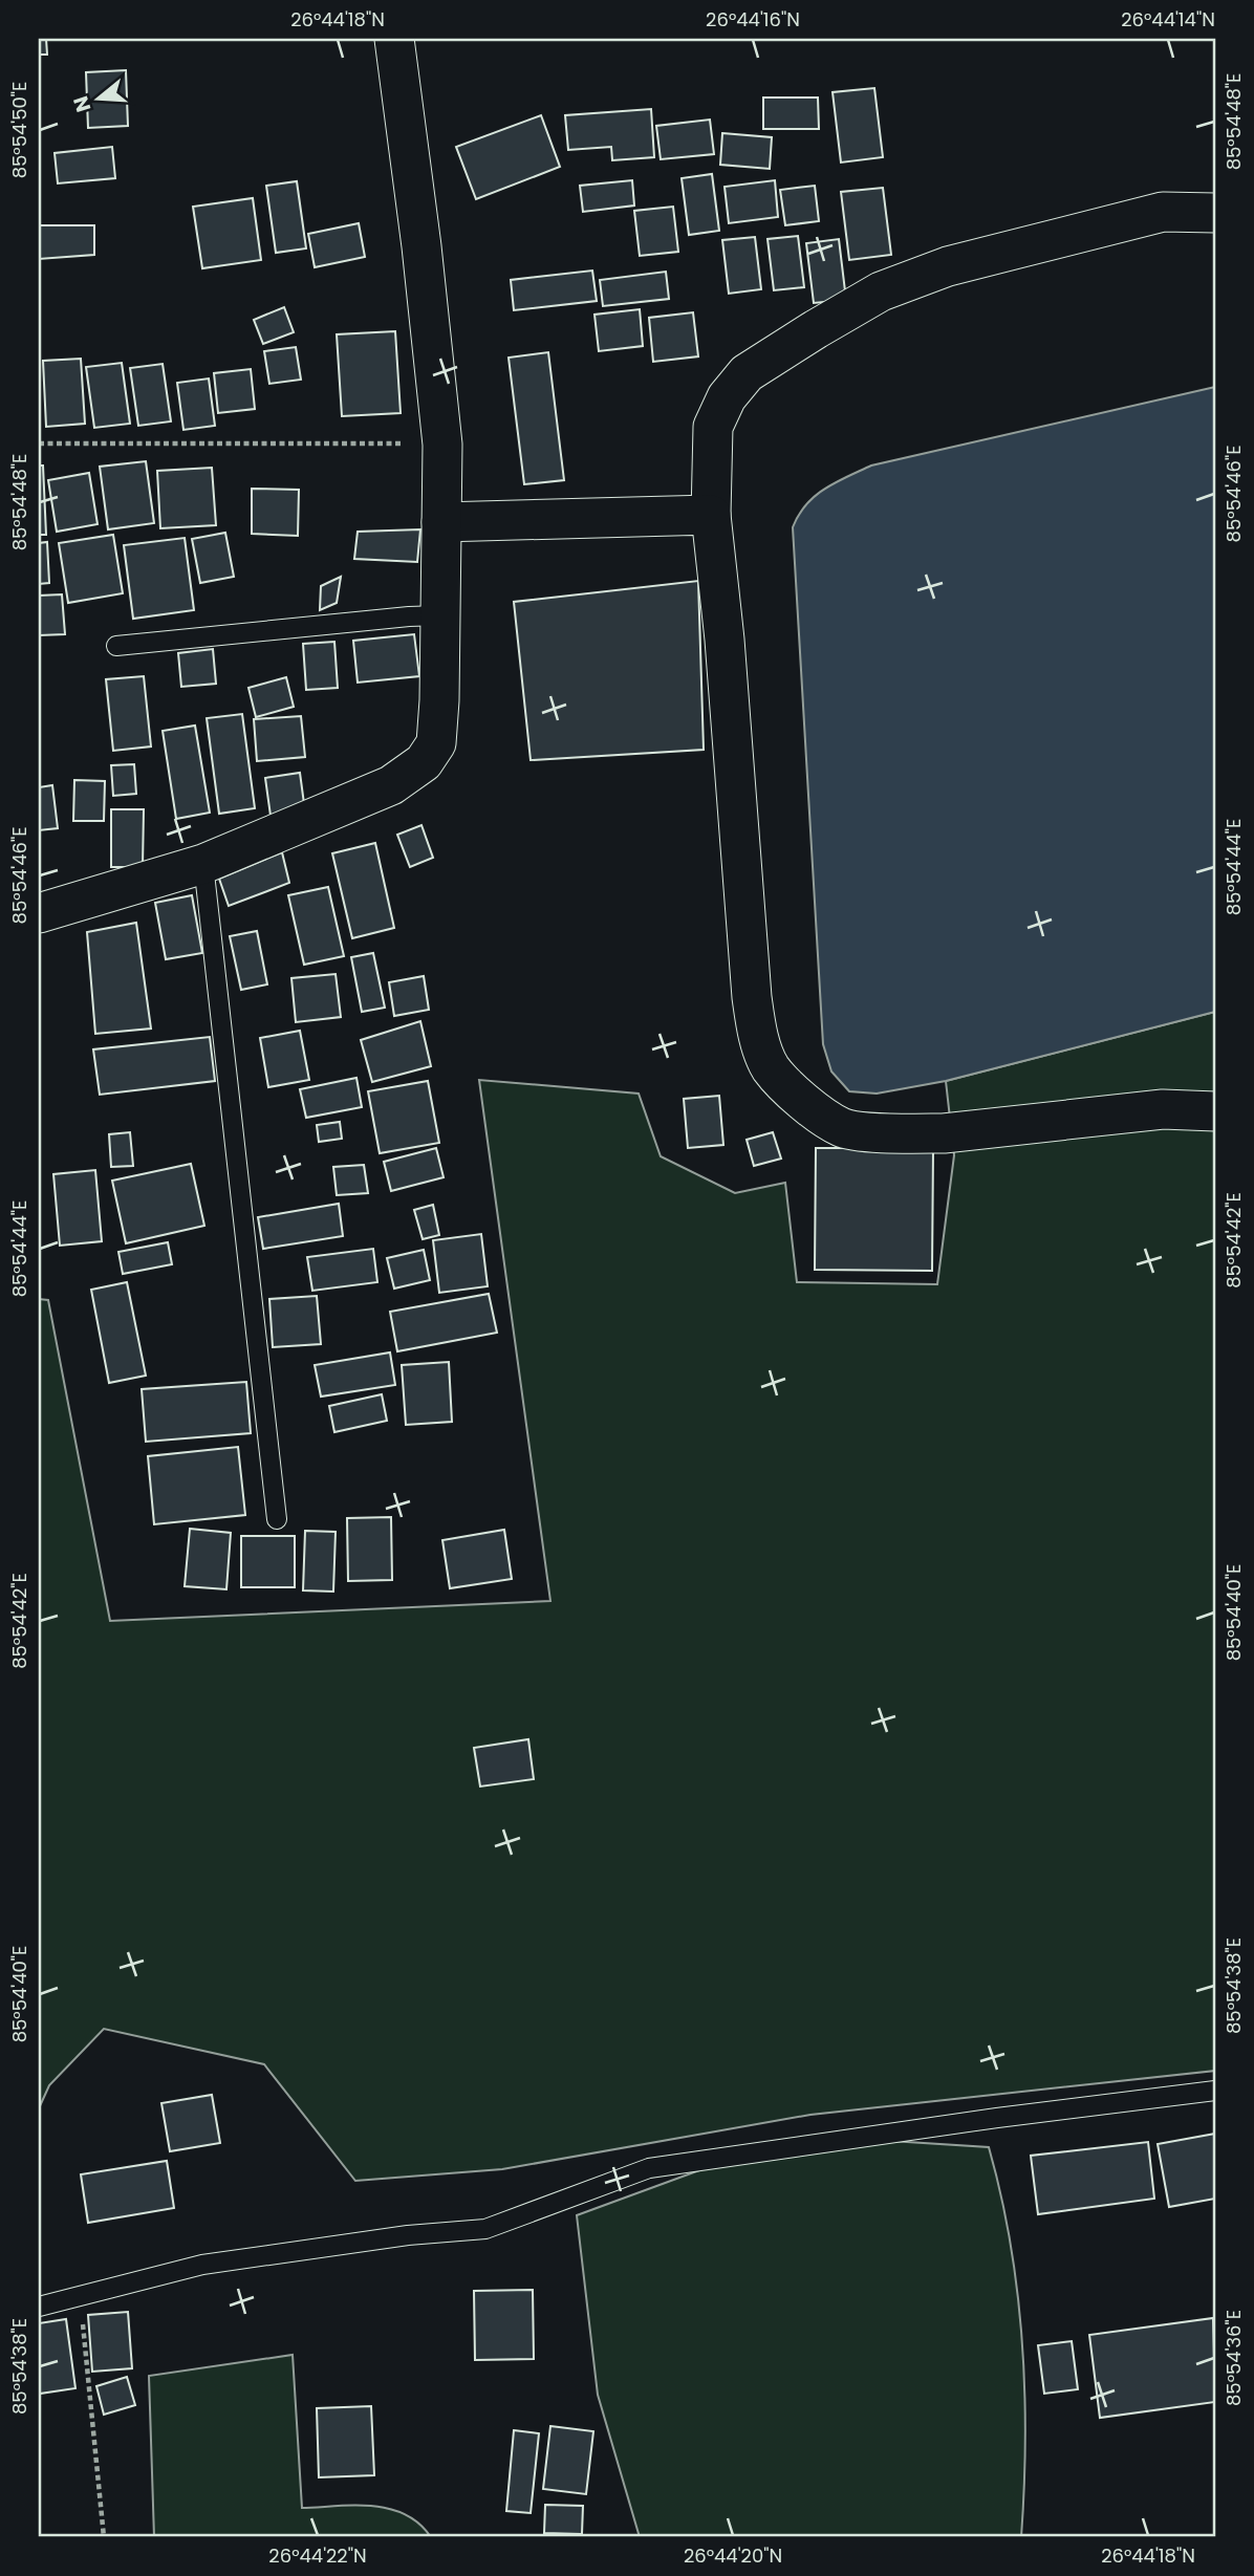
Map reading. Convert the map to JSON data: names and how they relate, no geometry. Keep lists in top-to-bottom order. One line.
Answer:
{"north":"left","coordinates":["26°44'18\"N","26°44'16\"N","26°44'14\"N","85°54'48\"E","85°54'50\"E","85°54'46\"E","85°54'44\"E","85°54'42\"E","85°54'40\"E","85°54'38\"E","85°54'36\"E","26°44'22\"N","26°44'20\"N"]}
